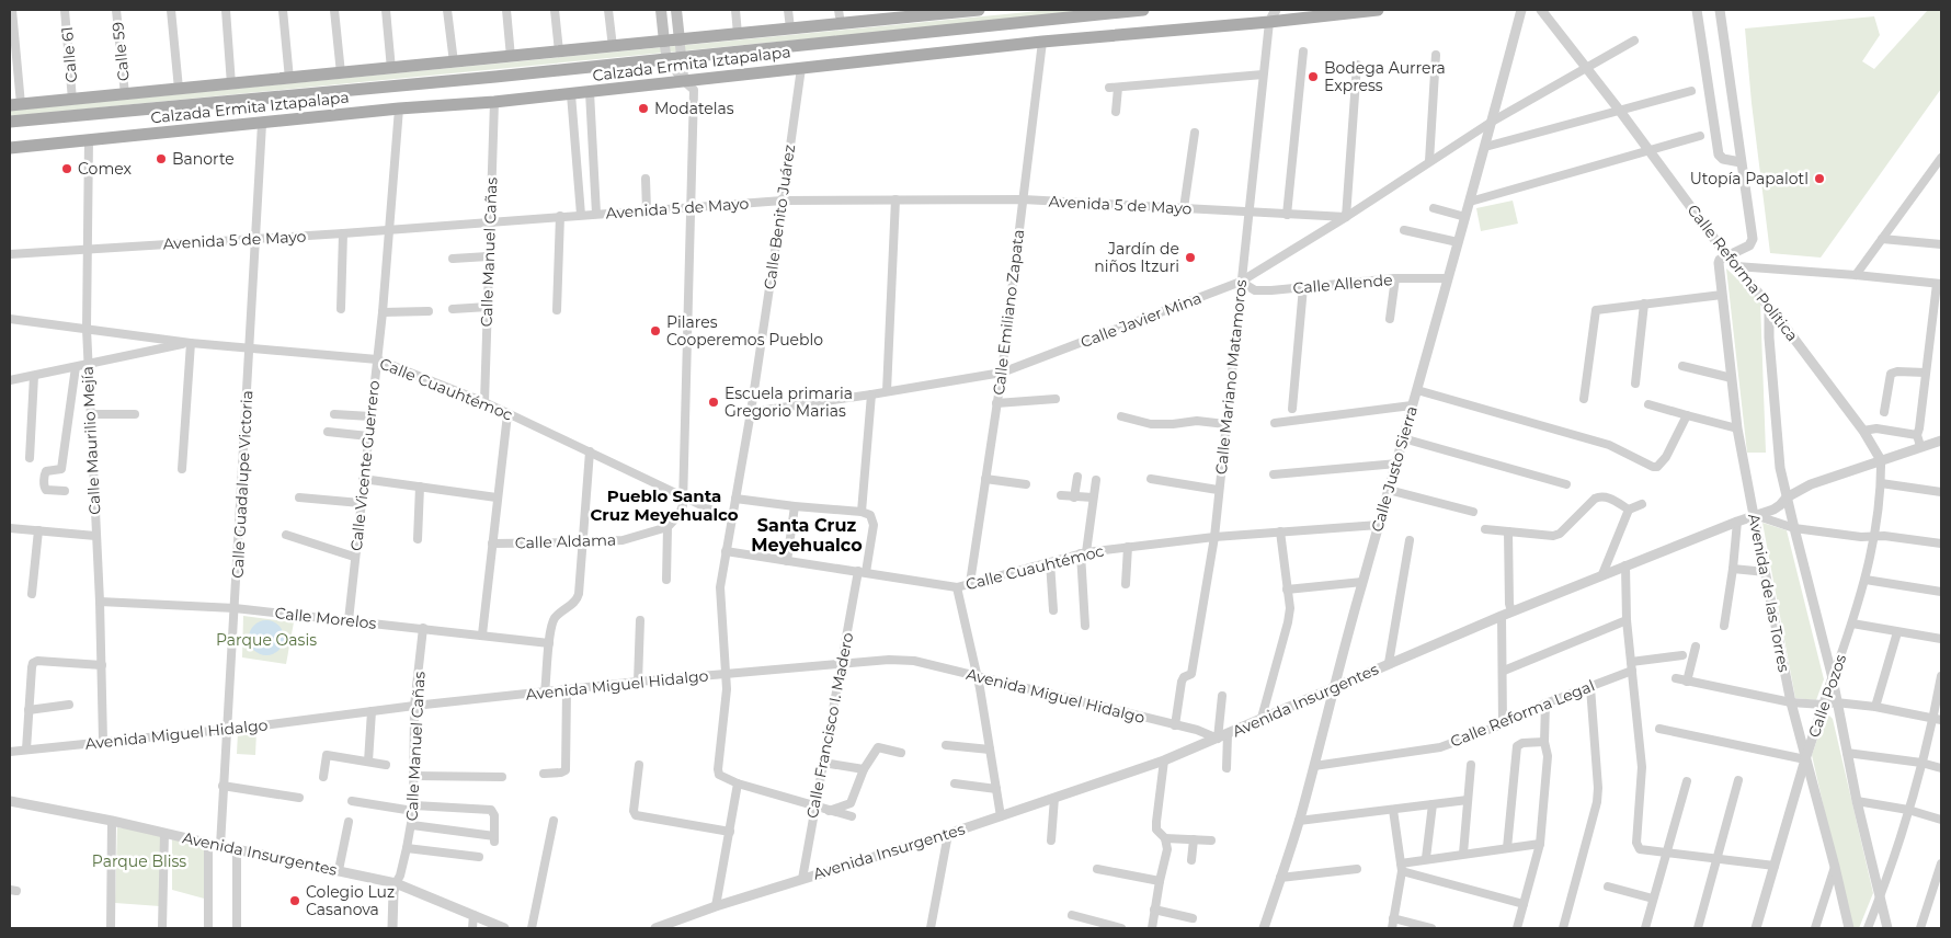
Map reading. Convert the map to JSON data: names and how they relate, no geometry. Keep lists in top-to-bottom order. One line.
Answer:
{"streets":{"main road":["Calzada Ermita Iztapalapa"],"street":["Calle 59","Calle 61","Avenida 5 de Mayo","Calle Benito Juárez","Calle Manuel Cañas","Calle Reforma Política","Calle Allende","Calle Emiliano Zapata","Calle Javier Mina","Calle Mariano Matamoros","Calle Cuauhtémoc","Calle Maurilio Mejía","Calle Vicente Guerrero","Calle Justo Sierra","Calle Guadalupe Victoria","Calle Aldama","Avenida de las Torres","Calle Morelos","Avenida Miguel Hidalgo","Calle Pozos","Avenida Insurgentes","Calle Reforma Legal","Calle Francisco I. Madero"]},"crossings":[["Calle 59","Calzada Ermita Iztapalapa"],["Calle 61","Calzada Ermita Iztapalapa"],["Calzada Ermita Iztapalapa","Calle Benito Juárez"],["Calzada Ermita Iztapalapa","Calle Manuel Cañas"],["Calzada Ermita Iztapalapa","Calle Emiliano Zapata"],["Calzada Ermita Iztapalapa","Calle Mariano Matamoros"],["Calzada Ermita Iztapalapa","Calle Maurilio Mejía"],["Calzada Ermita Iztapalapa","Calle Vicente Guerrero"],["Calzada Ermita Iztapalapa","Calle Guadalupe Victoria"],["Avenida 5 de Mayo","Calle Benito Juárez"],["Avenida 5 de Mayo","Calle Manuel Cañas"],["Avenida 5 de Mayo","Calle Emiliano Zapata"],["Avenida 5 de Mayo","Calle Javier Mina"],["Avenida 5 de Mayo","Calle Mariano Matamoros"],["Avenida 5 de Mayo","Calle Maurilio Mejía"],["Avenida 5 de Mayo","Calle Vicente Guerrero"],["Avenida 5 de Mayo","Calle Guadalupe Victoria"],["Calle Benito Juárez","Calle Javier Mina"],["Calle Benito Juárez","Calle Cuauhtémoc"],["Calle Benito Juárez","Avenida Miguel Hidalgo"],["Calle Manuel Cañas","Calle Cuauhtémoc"],["Calle Manuel Cañas","Calle Morelos"],["Calle Manuel Cañas","Avenida Miguel Hidalgo"],["Calle Manuel Cañas","Avenida Insurgentes"],["Calle Reforma Política","Calle Javier Mina"],["Calle Reforma Política","Avenida de las Torres"],["Calle Reforma Política","Calle Pozos"],["Calle Reforma Política","Avenida Insurgentes"],["Calle Allende","Calle Javier Mina"],["Calle Allende","Calle Mariano Matamoros"],["Calle Allende","Calle Justo Sierra"],["Calle Emiliano Zapata","Calle Javier Mina"],["Calle Emiliano Zapata","Calle Cuauhtémoc"],["Calle Javier Mina","Calle Mariano Matamoros"],["Calle Javier Mina","Calle Justo Sierra"],["Calle Mariano Matamoros","Calle Cuauhtémoc"],["Calle Mariano Matamoros","Avenida Miguel Hidalgo"],["Calle Cuauhtémoc","Calle Maurilio Mejía"],["Calle Cuauhtémoc","Calle Vicente Guerrero"],["Calle Cuauhtémoc","Calle Justo Sierra"],["Calle Cuauhtémoc","Calle Guadalupe Victoria"],["Calle Cuauhtémoc","Calle Francisco I. Madero"],["Calle Maurilio Mejía","Calle Morelos"],["Calle Maurilio Mejía","Avenida Miguel Hidalgo"],["Calle Vicente Guerrero","Calle Morelos"],["Calle Justo Sierra","Avenida Insurgentes"],["Calle Justo Sierra","Calle Reforma Legal"],["Calle Guadalupe Victoria","Calle Morelos"],["Calle Guadalupe Victoria","Avenida Miguel Hidalgo"],["Calle Guadalupe Victoria","Avenida Insurgentes"],["Avenida de las Torres","Calle Pozos"],["Avenida de las Torres","Avenida Insurgentes"],["Avenida Miguel Hidalgo","Avenida Insurgentes"],["Avenida Miguel Hidalgo","Calle Francisco I. Madero"],["Calle Pozos","Avenida Insurgentes"],["Avenida Insurgentes","Calle Francisco I. Madero"]],"districts":["Pueblo Santa Cruz Meyehualco","Santa Cruz Meyehualco"],"parks":["Parque Oasis","Parque Bliss"],"places":["Bodega Aurrera Express","Modatelas","Banorte","Comex","Utopía Papalotl","Jardín de niños Itzuri","Pilares Cooperemos Pueblo","Escuela primaria Gregorio Marias","Colegio Luz Casanova"]}
